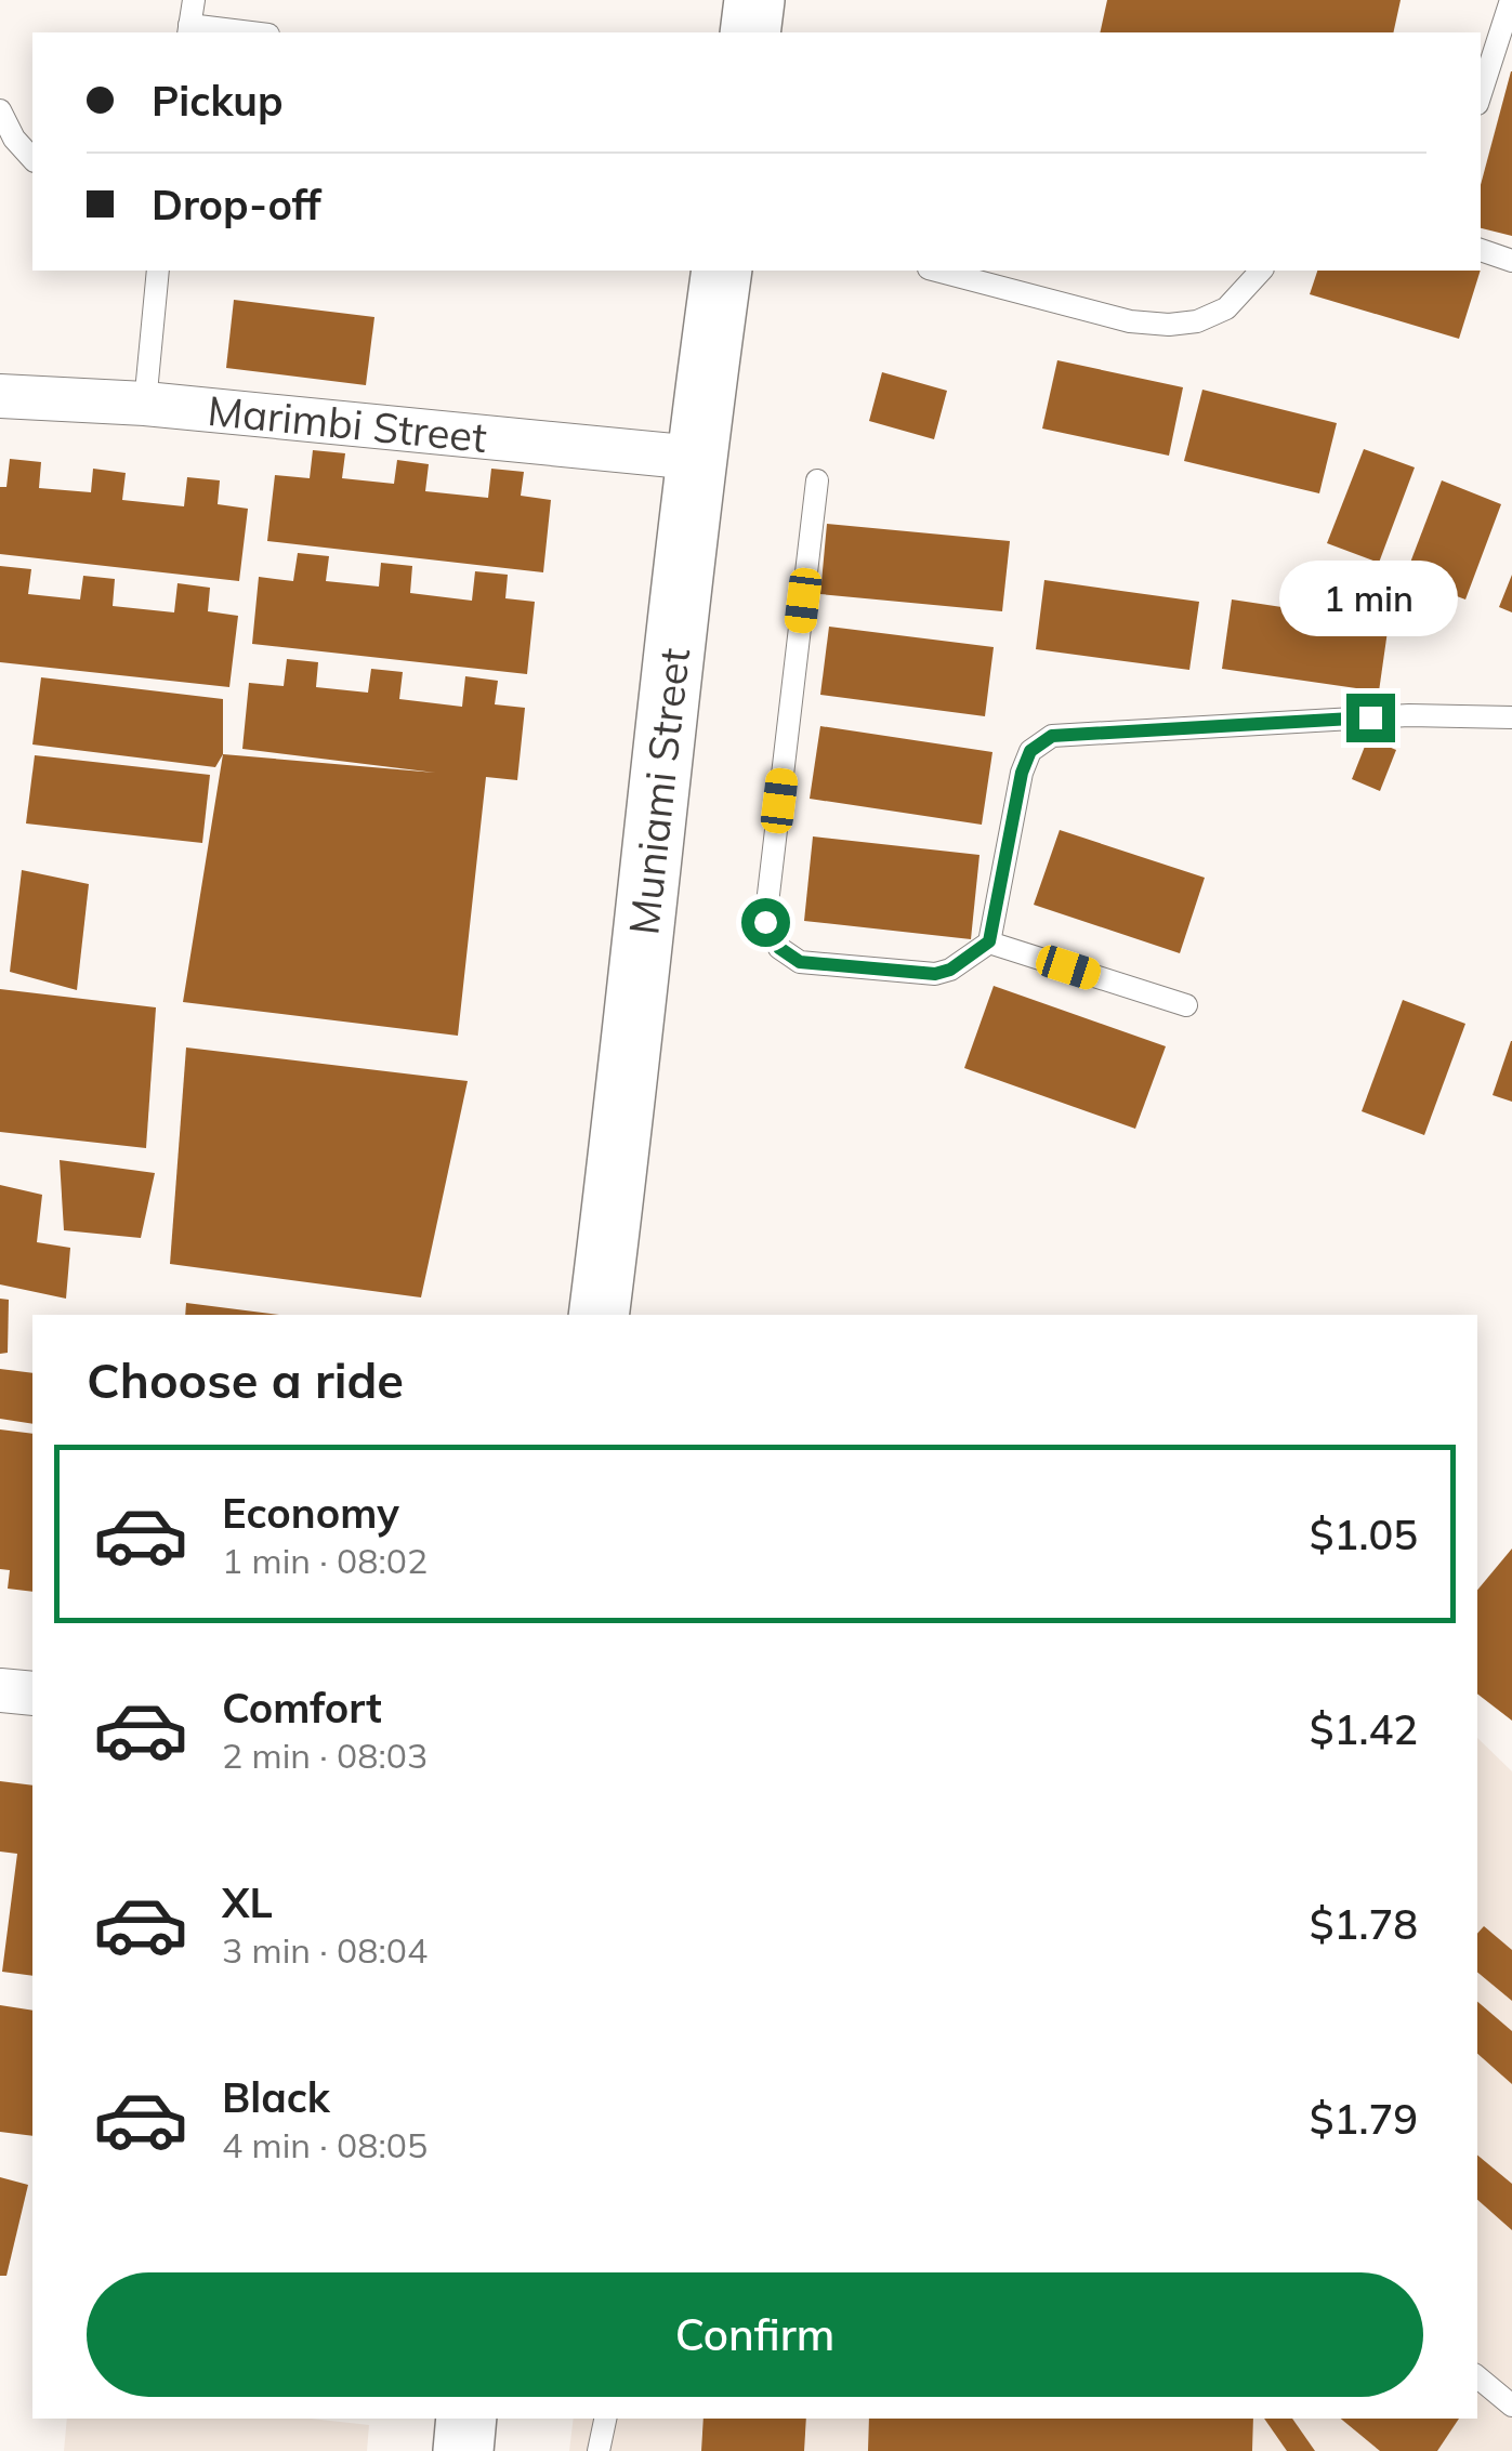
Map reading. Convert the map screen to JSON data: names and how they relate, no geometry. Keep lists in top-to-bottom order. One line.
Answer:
{"streets":{"main road":["Muniami Street"],"street":["Marimbi Street"]},"crossings":[["Marimbi Street","Muniami Street"]],"page":{"banner":["Pickup","Drop-off"],"bubble":"1 min","heading":"Choose a ride","list":[{"name":"Economy","note":"1 min · 08:02","value":"$1.05"},{"name":"Comfort","note":"2 min · 08:03","value":"$1.42"},{"name":"XL","note":"3 min · 08:04","value":"$1.78"},{"name":"Black","note":"4 min · 08:05","value":"$1.79"}],"buttons":"Confirm"}}
